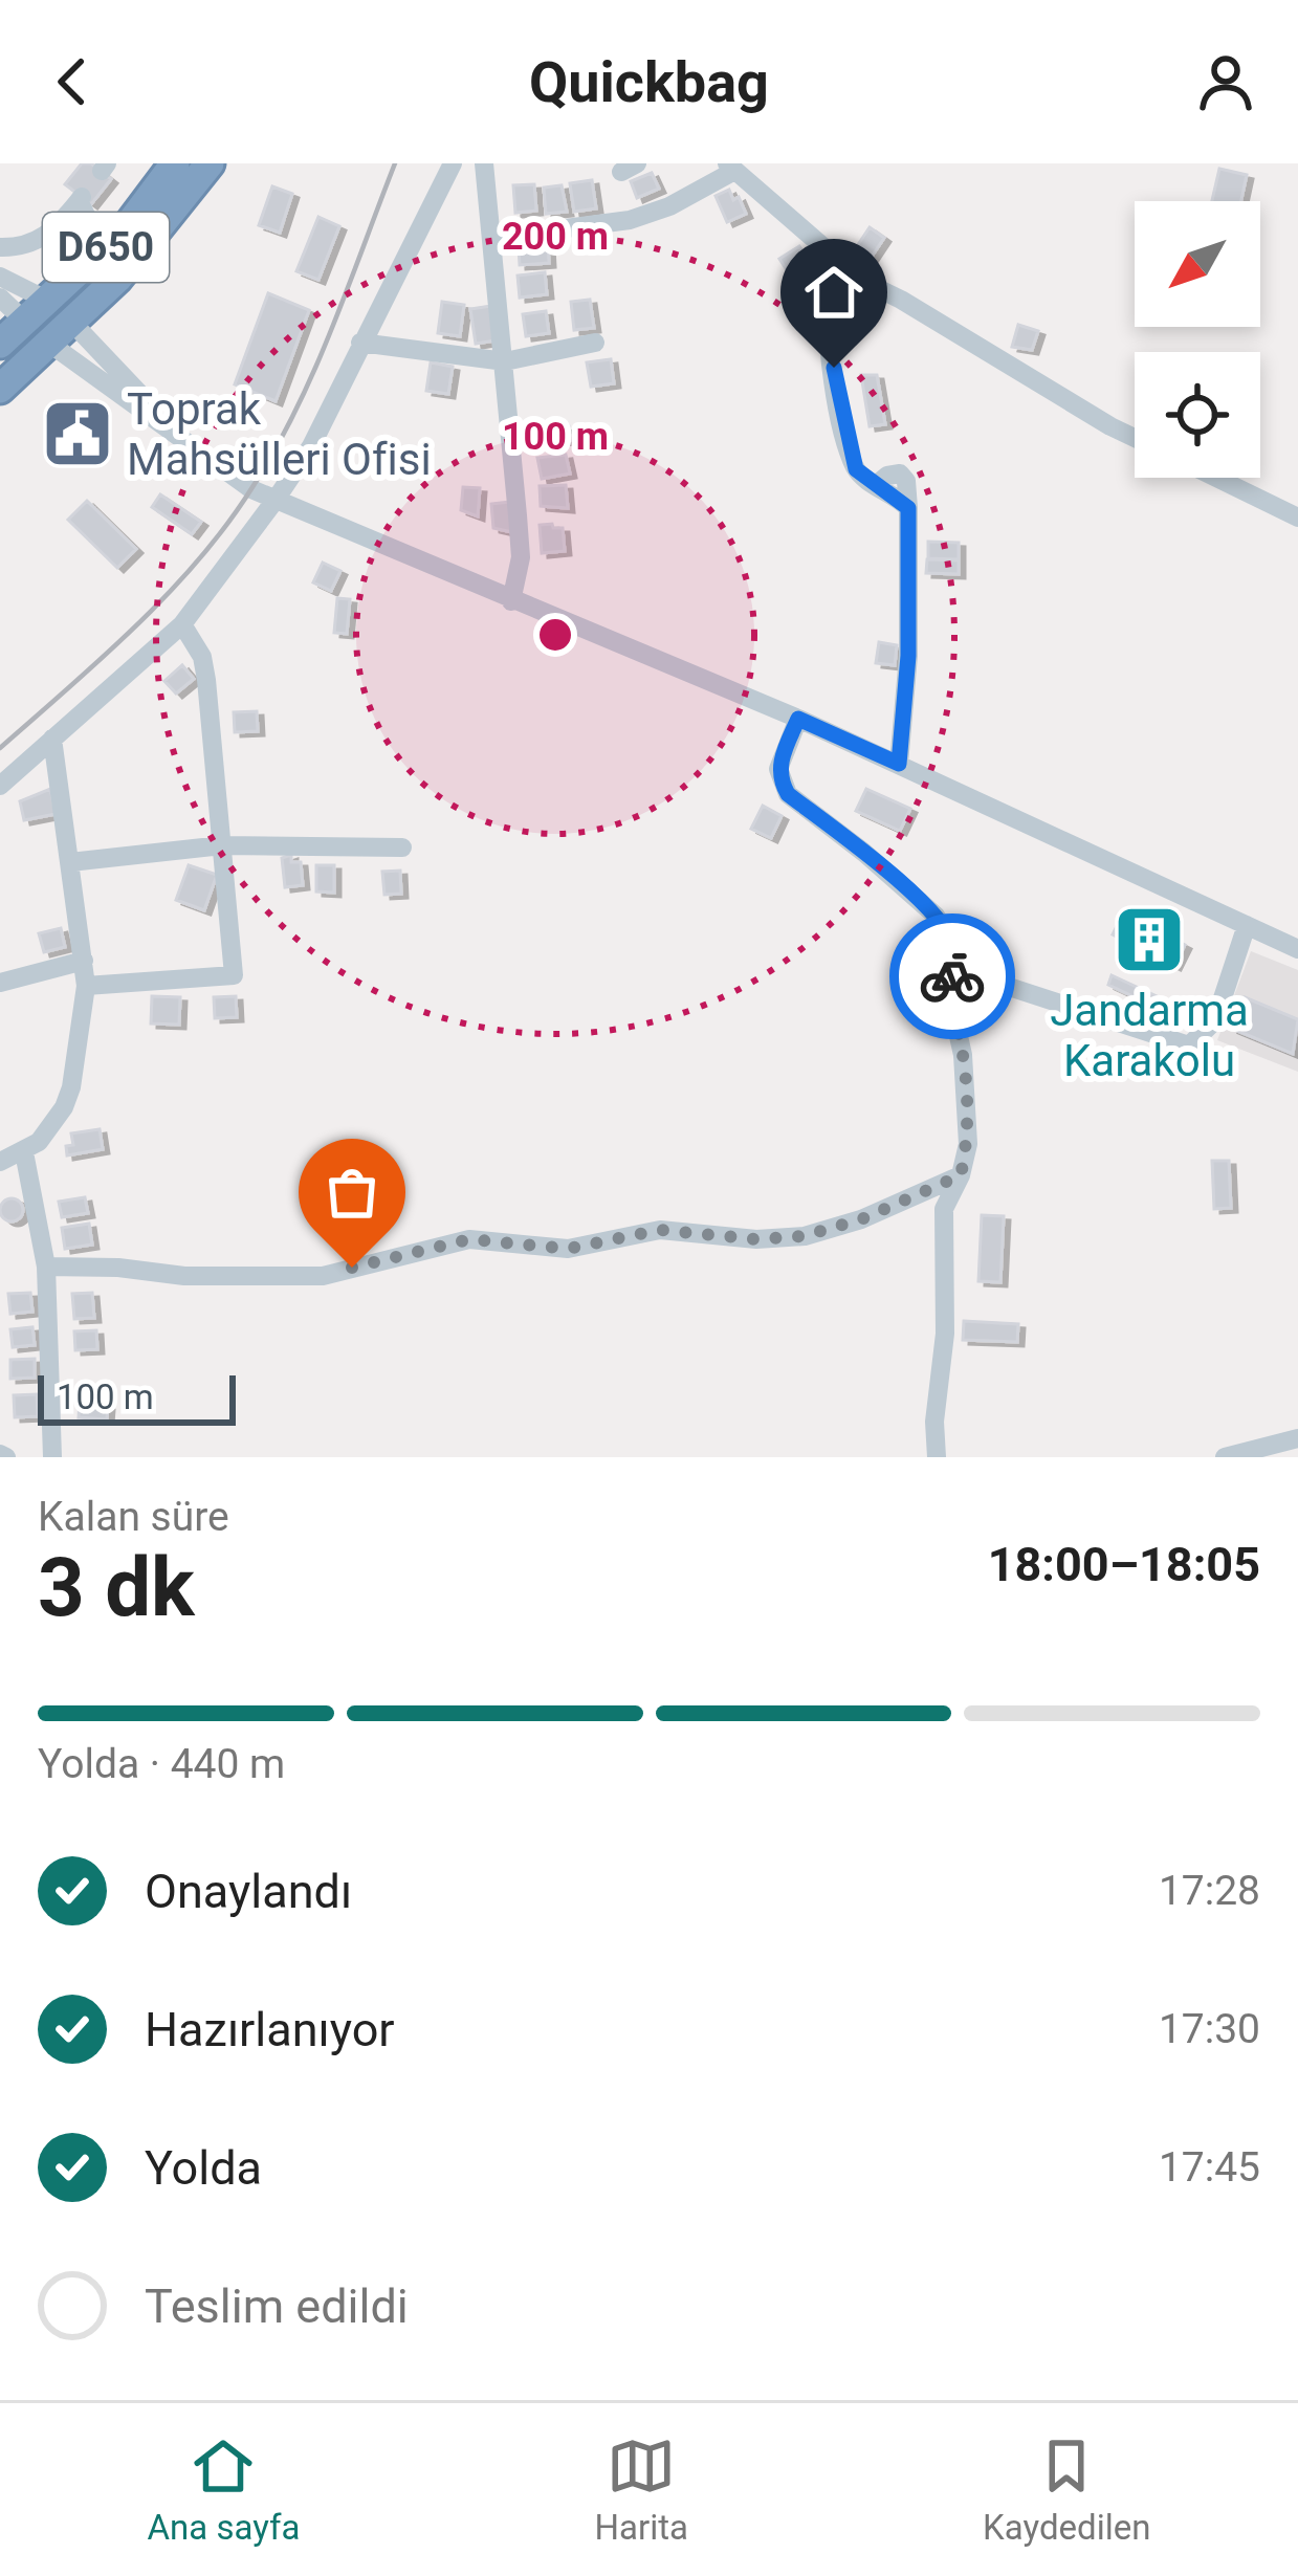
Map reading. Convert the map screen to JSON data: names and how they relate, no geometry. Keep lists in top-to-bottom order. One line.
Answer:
{"streets":{"highway":["D650"]},"places":{"public building":["Toprak Mahsülleri Ofisi"],"building":["Jandarma Karakolu"]},"scale_bar":"100 m","north":"bottom left","page":{"header":"Quickbag","scale":"100 m","heading":["3 dk","Kalan süre","18:00–18:05"],"bar":"Yolda · 440 m","list":[["Onaylandı","17:28"],["Hazırlanıyor","17:30"],["Yolda","17:45"],"Teslim edildi"],"tabs":["Ana sayfa","Harita","Kaydedilen"]},"rings":["200 m","100 m"]}
